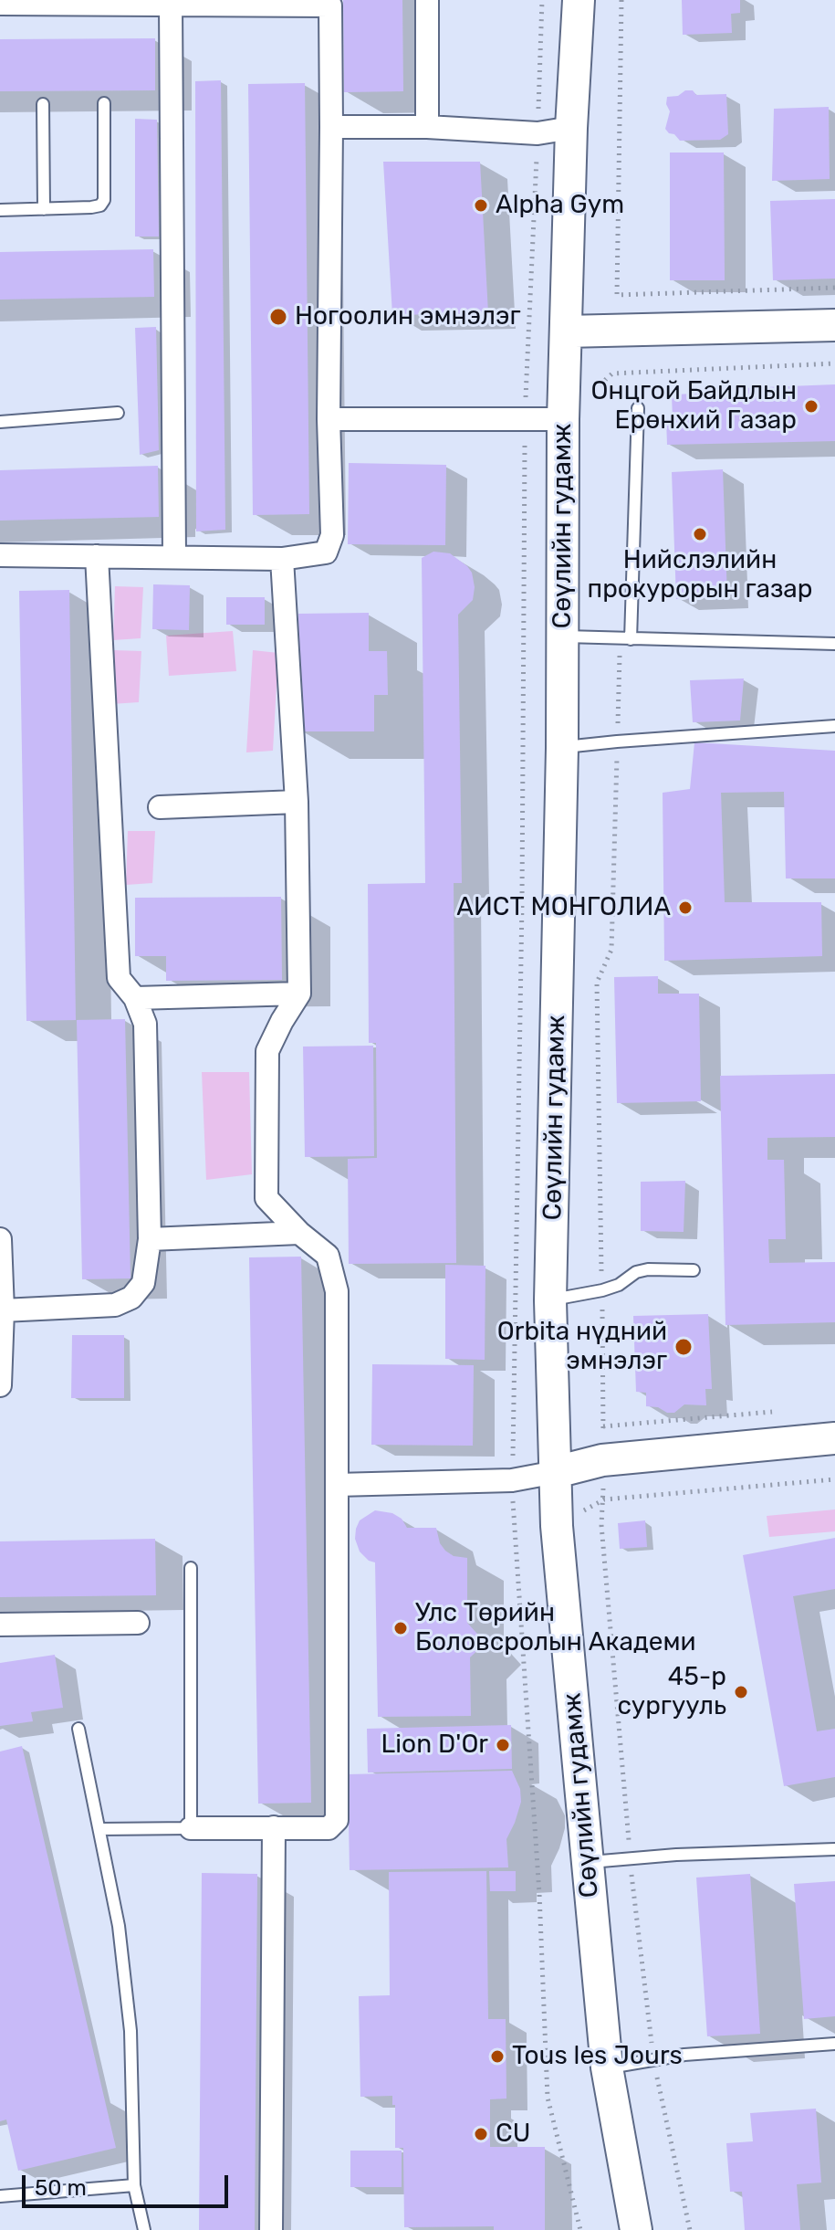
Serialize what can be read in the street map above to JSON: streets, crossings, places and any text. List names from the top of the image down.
{
  "streets": {
    "main road": ["Сөүлийн гудамж"]
  },
  "places": [
    "Alpha Gym",
    "Ногоолин эмнэлэг",
    "Онцгой Байдлын Ерөнхий Газар",
    "Нийслэлийн прокурорын газар",
    "АИСТ МОНГОЛИА",
    "Orbita нүдний эмнэлэг",
    "Улс Төрийн Боловсролын Академи",
    "45-р сургууль",
    "Lion D'Or",
    "Tous les Jours",
    "CU"
  ],
  "scale_bar": "50 m"
}
